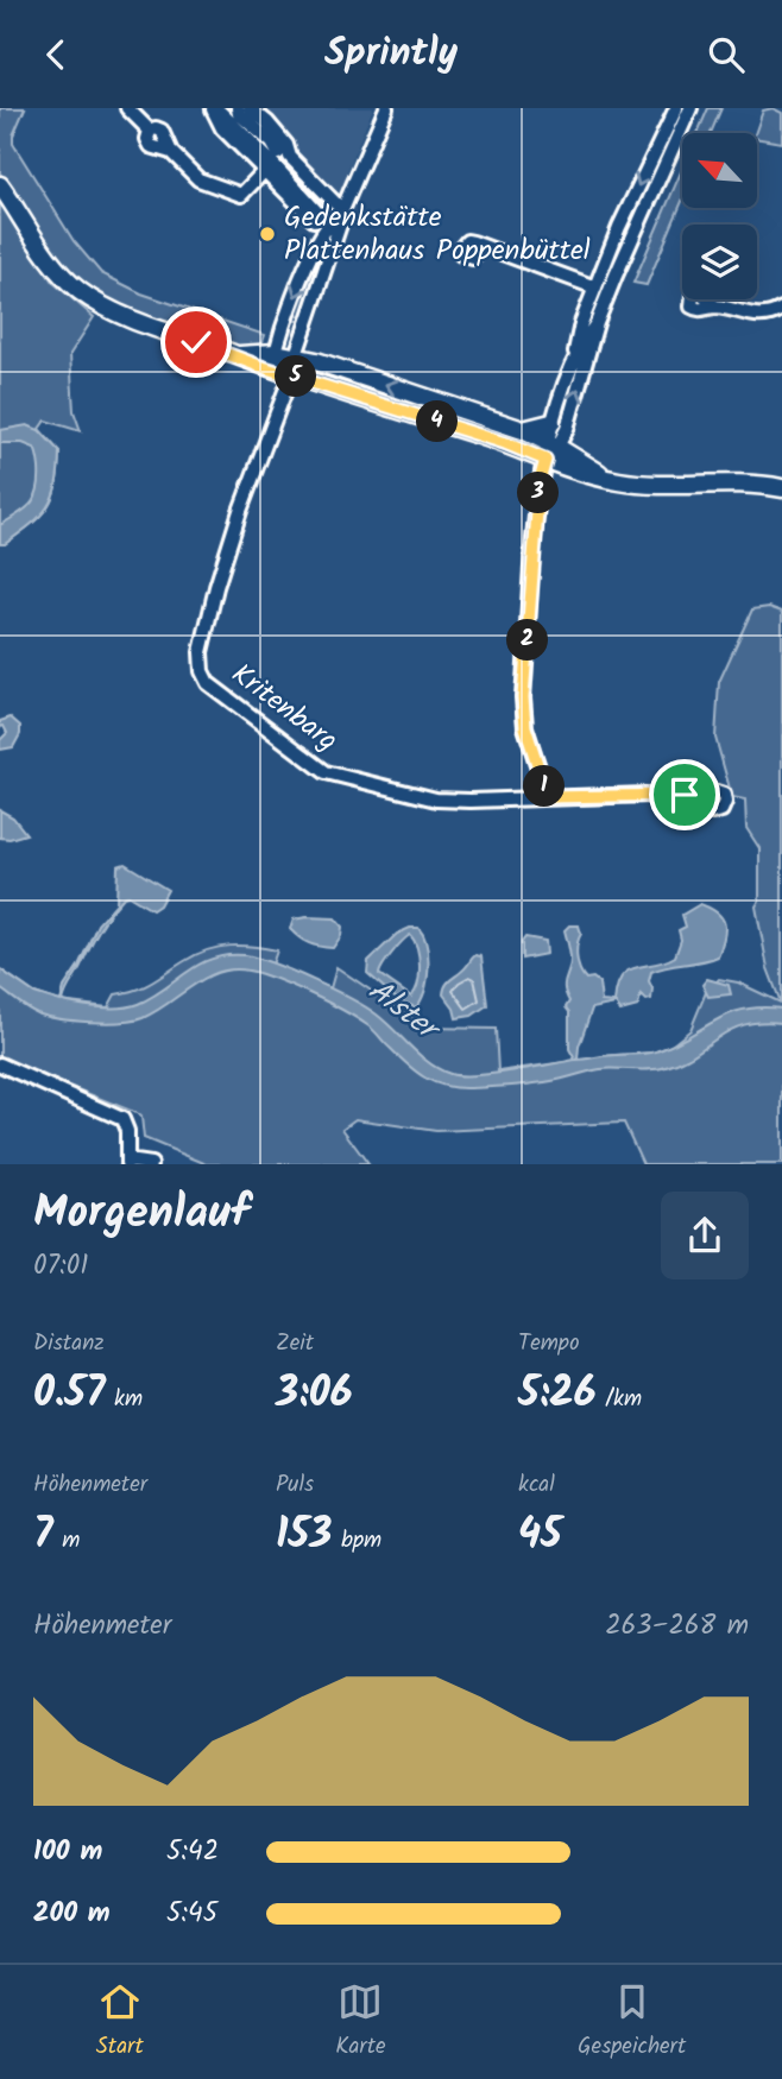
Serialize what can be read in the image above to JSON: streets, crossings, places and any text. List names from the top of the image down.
{
  "streets": {
    "street": ["Kritenbarg"]
  },
  "water": ["Alster"],
  "places": ["Gedenkstätte Plattenhaus Poppenbüttel"],
  "north": "top left",
  "page": {
    "header": "Sprintly",
    "pins": [
      "5",
      "4",
      "3",
      "2",
      "1"
    ],
    "heading": ["Morgenlauf", "07:01"],
    "stats": [
      ["Distanz", "0.57 km"],
      ["Zeit", "3:06"],
      ["Tempo", "5:26 /km"],
      ["Höhenmeter", "7 m"],
      ["Puls", "153 bpm"],
      ["kcal", "45"]
    ],
    "chart": ["Höhenmeter", "263–268 m"],
    "list": [
      {
        "name": "100 m",
        "note": "5:42"
      },
      {
        "name": "200 m",
        "note": "5:45"
      }
    ],
    "tabs": ["Start", "Karte", "Gespeichert"]
  }
}
